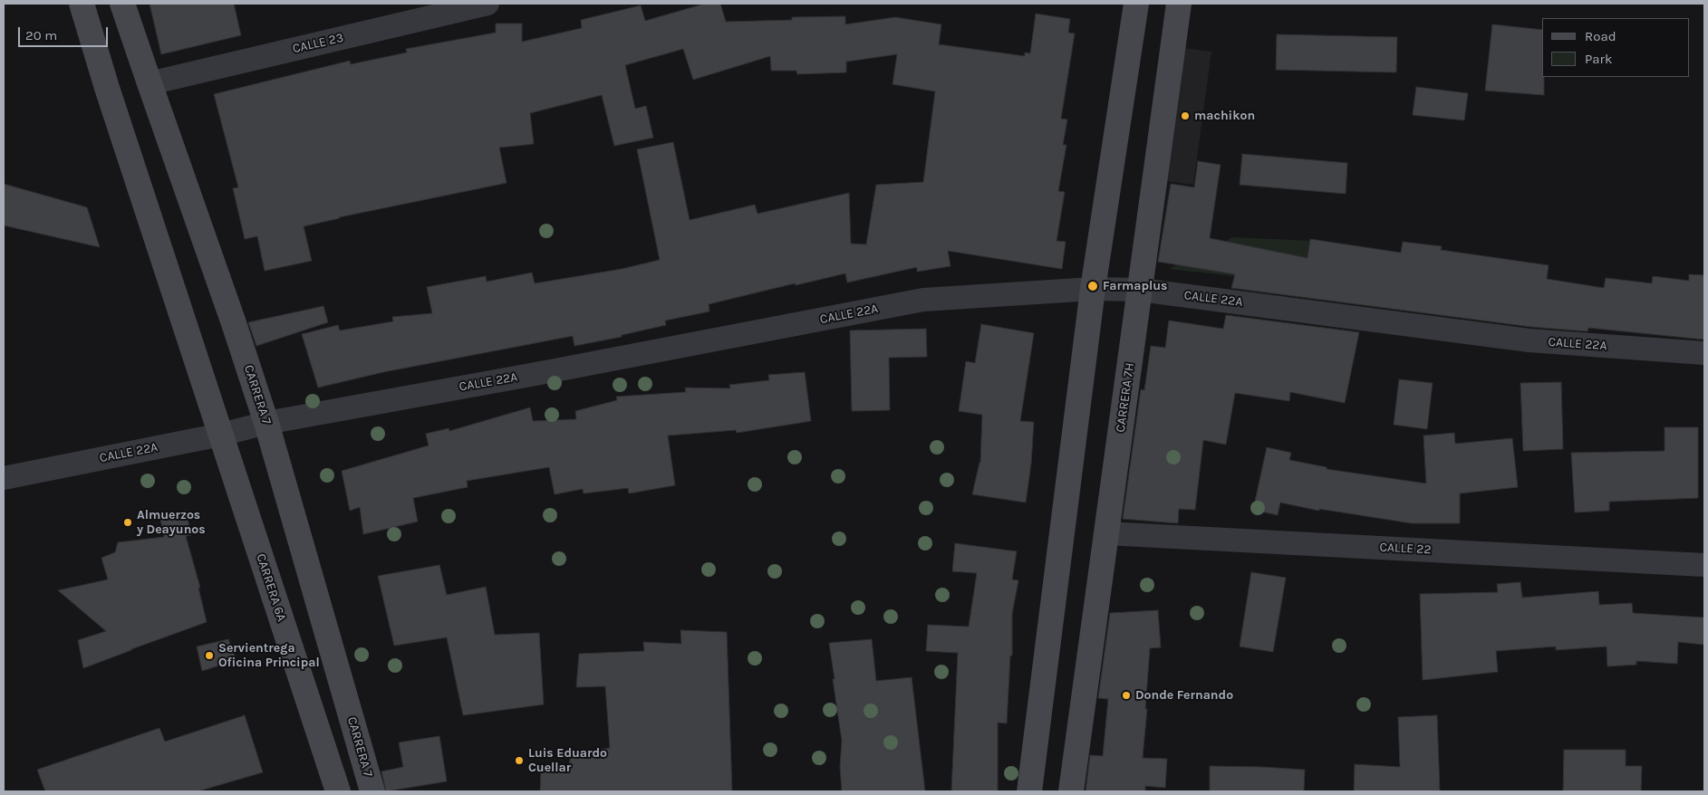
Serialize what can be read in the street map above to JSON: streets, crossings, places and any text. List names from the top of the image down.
{
  "streets": {
    "main road": ["CARRERA 7", "CARRERA 7H", "CARRERA 6A"],
    "street": ["CALLE 23", "CALLE 22A", "CALLE 22"]
  },
  "crossings": [
    ["CALLE 23", "CARRERA 7"],
    ["CALLE 22A", "CARRERA 7"],
    ["CALLE 22A", "CARRERA 7H"],
    ["CALLE 22A", "CARRERA 6A"],
    ["CARRERA 7H", "CALLE 22"]
  ],
  "places": [
    "machikon",
    "Farmaplus",
    "Almuerzos y Deayunos",
    "Servientrega Oficina Principal",
    "Donde Fernando",
    "Luis Eduardo Cuellar"
  ],
  "legend": ["Road", "Park"],
  "scale_bar": "20 m"
}
